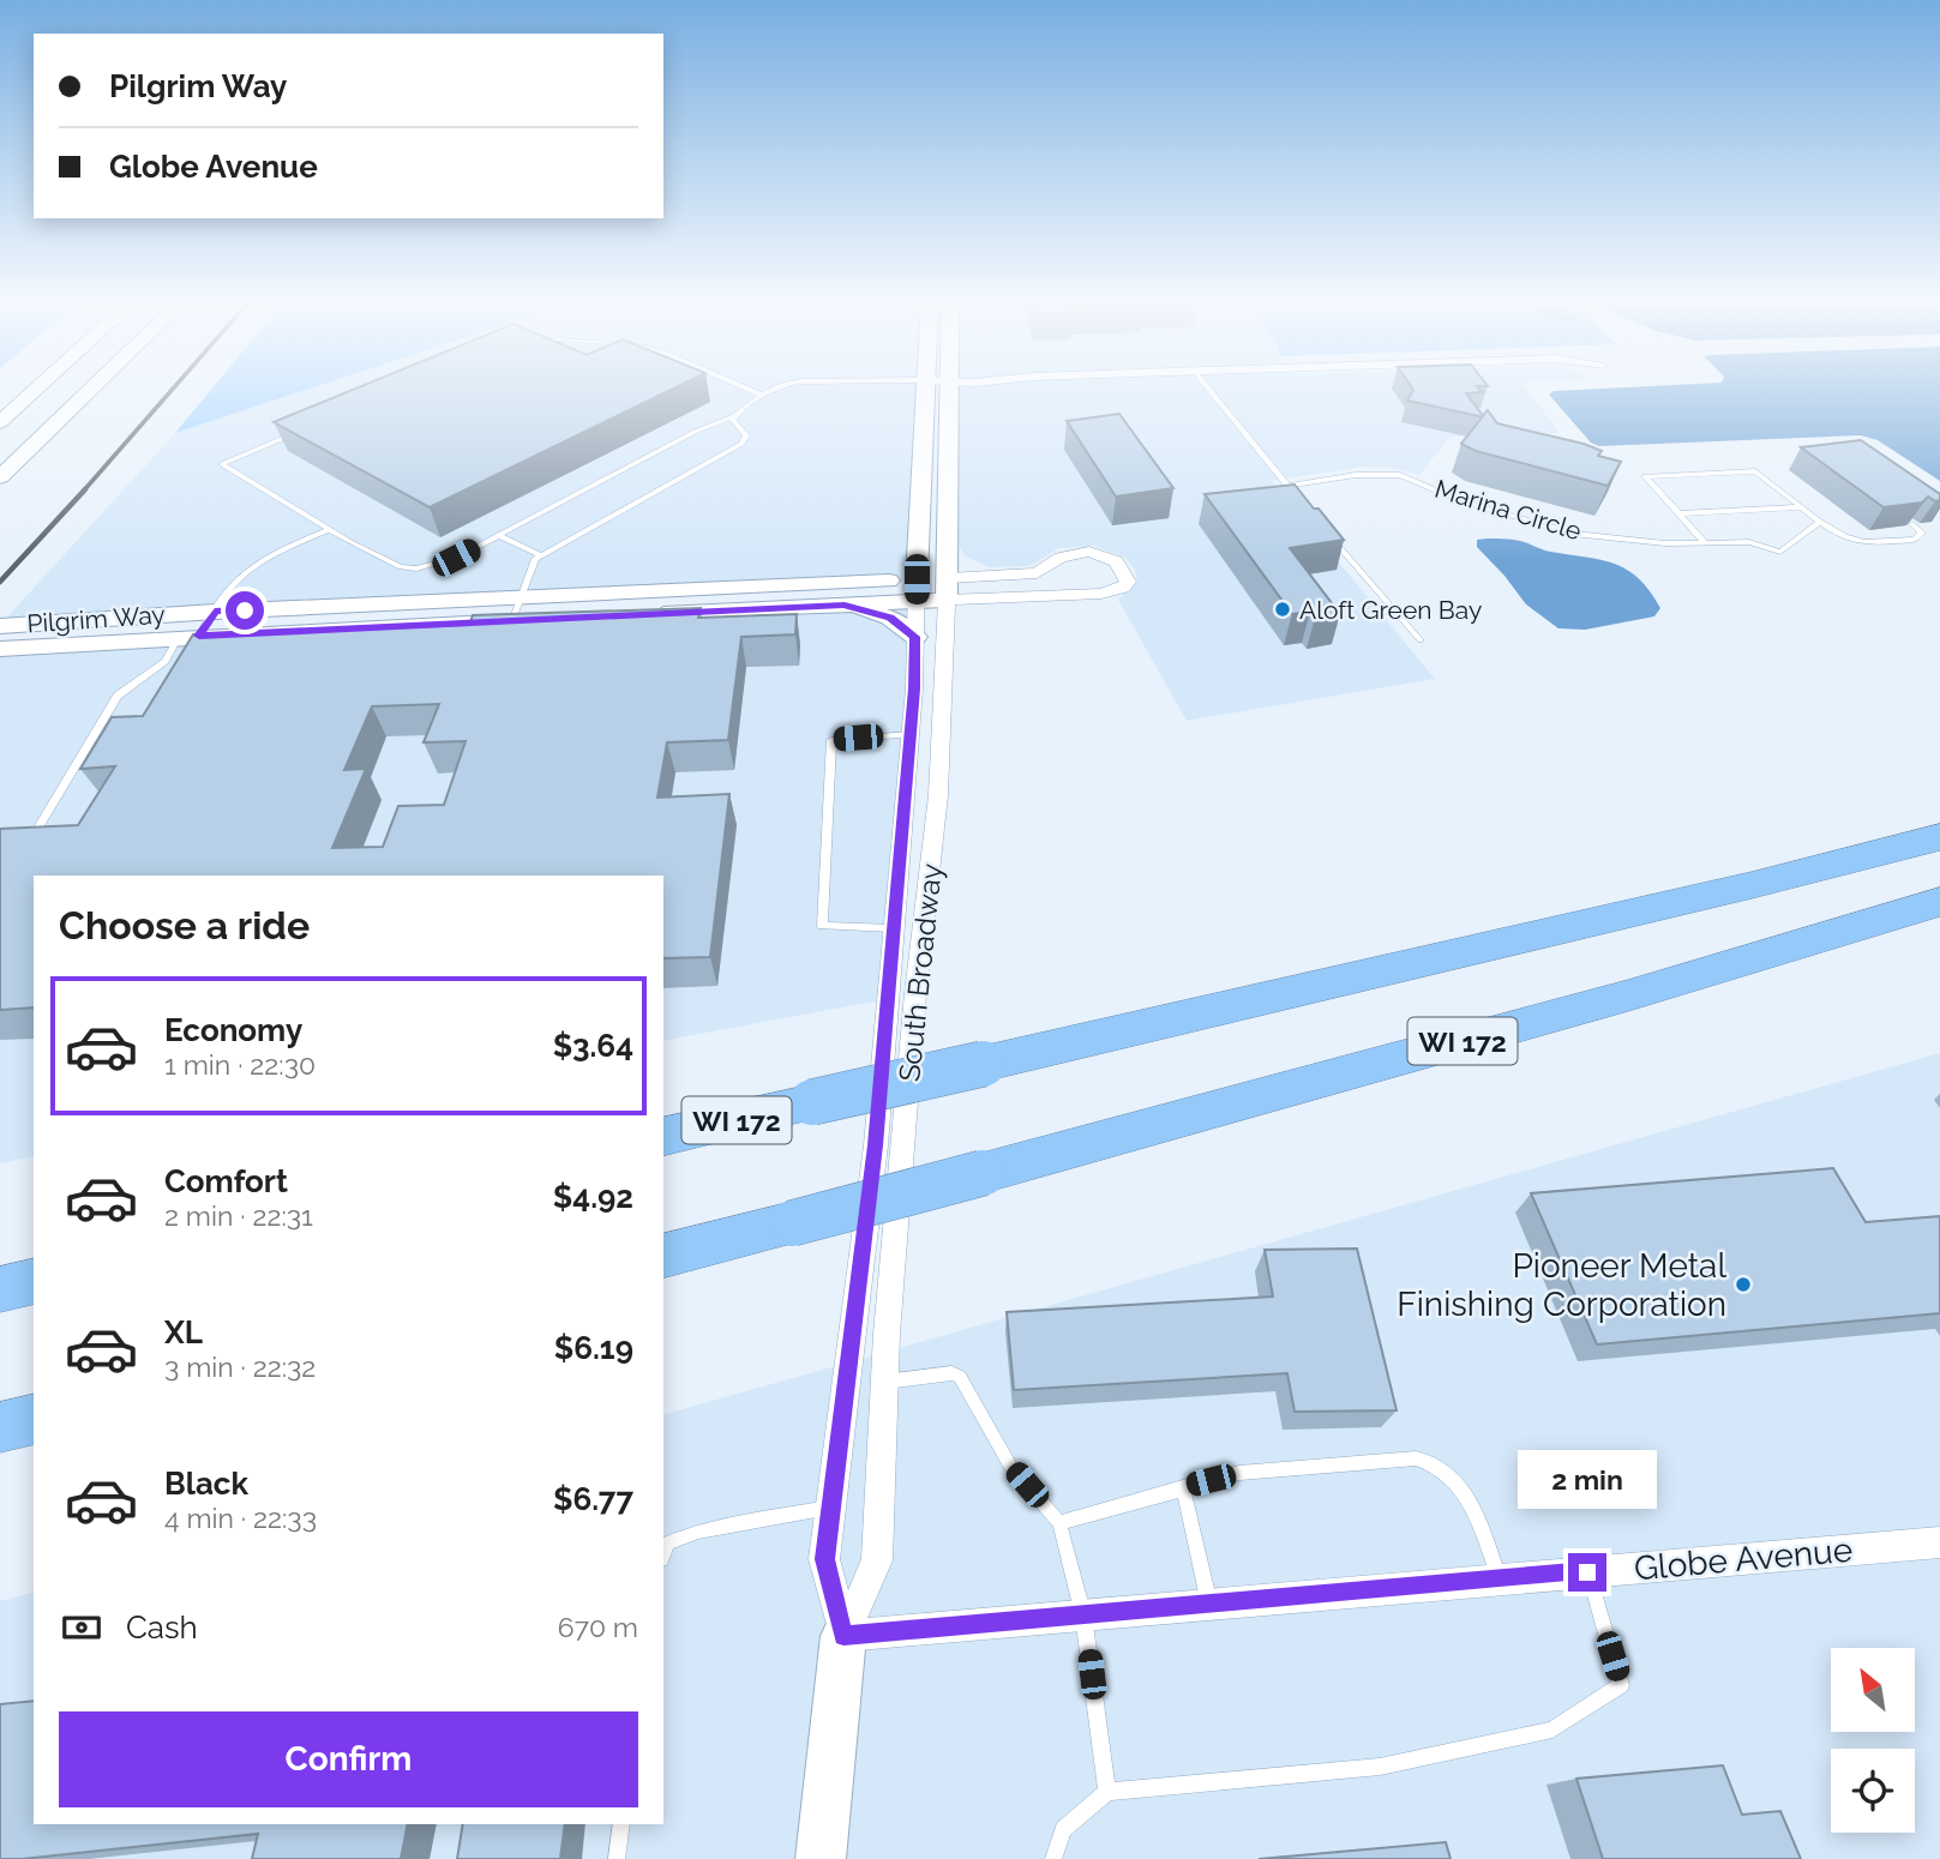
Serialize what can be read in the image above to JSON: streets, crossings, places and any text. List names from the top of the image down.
{
  "streets": {
    "highway": ["WI 172"],
    "street": ["Pilgrim Way", "South Broadway", "Globe Avenue"],
    "lane": ["Marina Circle"]
  },
  "crossings": [
    ["Pilgrim Way", "South Broadway"],
    ["South Broadway", "Globe Avenue"]
  ],
  "places": ["Aloft Green Bay", "Pioneer Metal Finishing Corporation"],
  "north": "top left",
  "page": {
    "banner": ["Pilgrim Way", "Globe Avenue"],
    "heading": "Choose a ride",
    "list": [
      {
        "name": "Economy",
        "note": "1 min · 22:30",
        "value": "$3.64"
      },
      {
        "name": "Comfort",
        "note": "2 min · 22:31",
        "value": "$4.92"
      },
      {
        "name": "XL",
        "note": "3 min · 22:32",
        "value": "$6.19"
      },
      {
        "name": "Black",
        "note": "4 min · 22:33",
        "value": "$6.77"
      }
    ],
    "bubble": "2 min",
    "pay": ["Cash", "670 m"],
    "buttons": "Confirm"
  }
}
